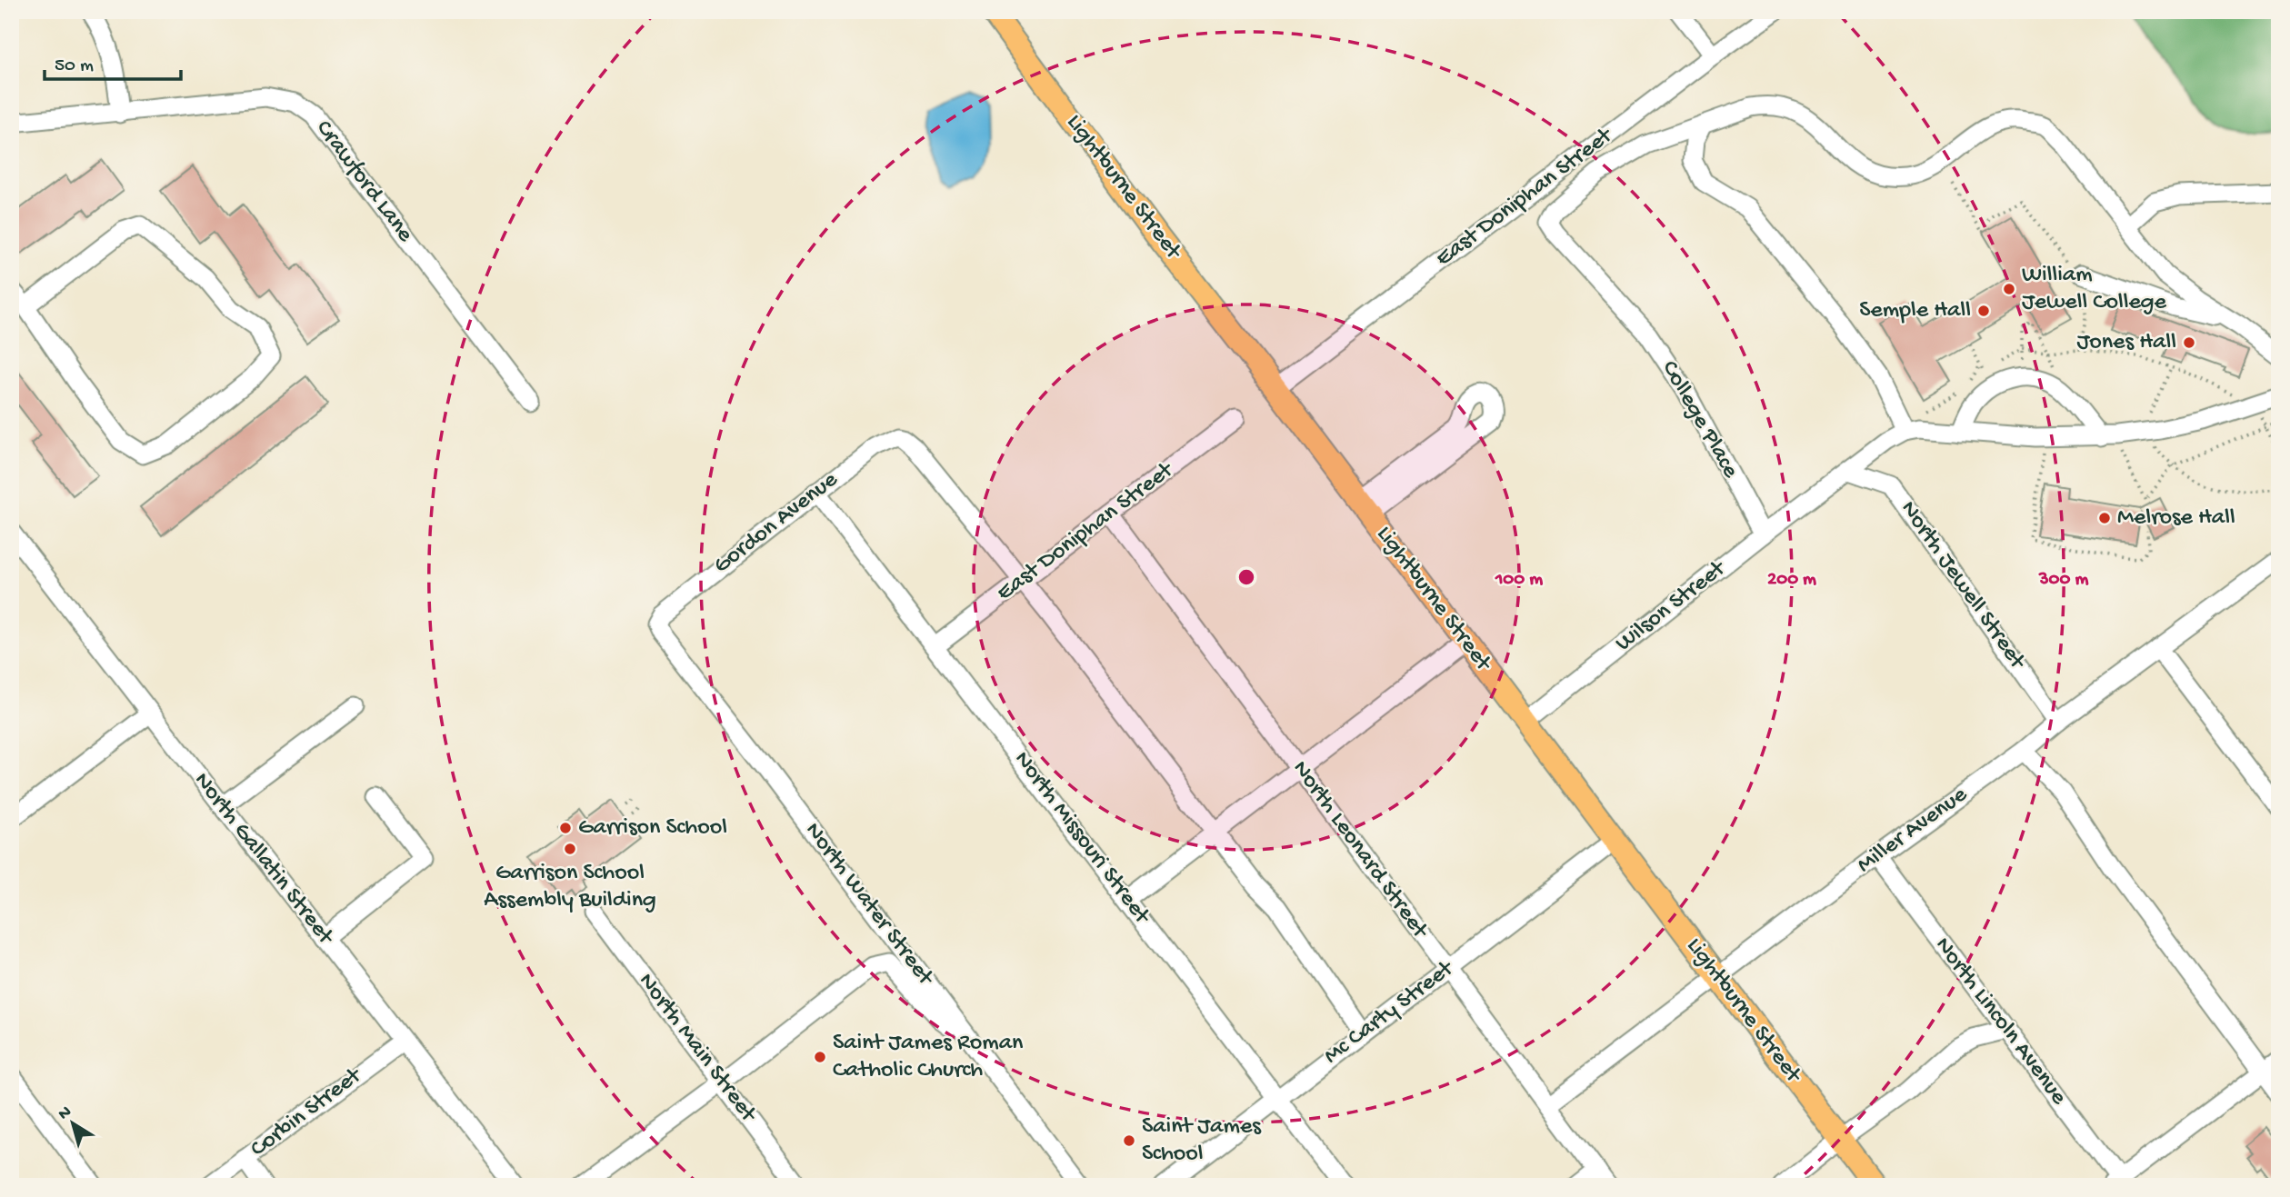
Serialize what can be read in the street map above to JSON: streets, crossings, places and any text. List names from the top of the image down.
{
  "streets": {
    "main road": ["Lightburne Street"],
    "street": [
      "Crawford Lane",
      "East Doniphan Street",
      "College Place",
      "Gordon Avenue",
      "North Jewell Street",
      "Wilson Street",
      "Miller Avenue",
      "North Missouri Street",
      "North Leonard Street",
      "North Gallatin Street",
      "North Water Street",
      "Mc Carty Street",
      "North Lincoln Avenue",
      "North Main Street",
      "Corbin Street"
    ]
  },
  "crossings": [
    ["Lightburne Street", "East Doniphan Street"],
    ["Lightburne Street", "Wilson Street"],
    ["Lightburne Street", "Miller Avenue"],
    ["Lightburne Street", "Mc Carty Street"],
    ["East Doniphan Street", "Gordon Avenue"],
    ["East Doniphan Street", "North Missouri Street"],
    ["East Doniphan Street", "North Leonard Street"],
    ["College Place", "Wilson Street"],
    ["Gordon Avenue", "North Missouri Street"],
    ["Gordon Avenue", "North Water Street"],
    ["North Jewell Street", "Wilson Street"],
    ["North Jewell Street", "Miller Avenue"],
    ["Miller Avenue", "North Leonard Street"],
    ["Miller Avenue", "North Lincoln Avenue"],
    ["North Missouri Street", "Mc Carty Street"],
    ["North Leonard Street", "Mc Carty Street"],
    ["North Gallatin Street", "Corbin Street"]
  ],
  "places": [
    "William Jewell College",
    "Semple Hall",
    "Jones Hall",
    "Melrose Hall",
    "Garrison School",
    "Garrison School Assembly Building",
    "Saint James Roman Catholic Church",
    "Saint James School"
  ],
  "scale_bar": "50 m",
  "north": "top left",
  "rings": ["100 m", "200 m", "300 m"]
}
